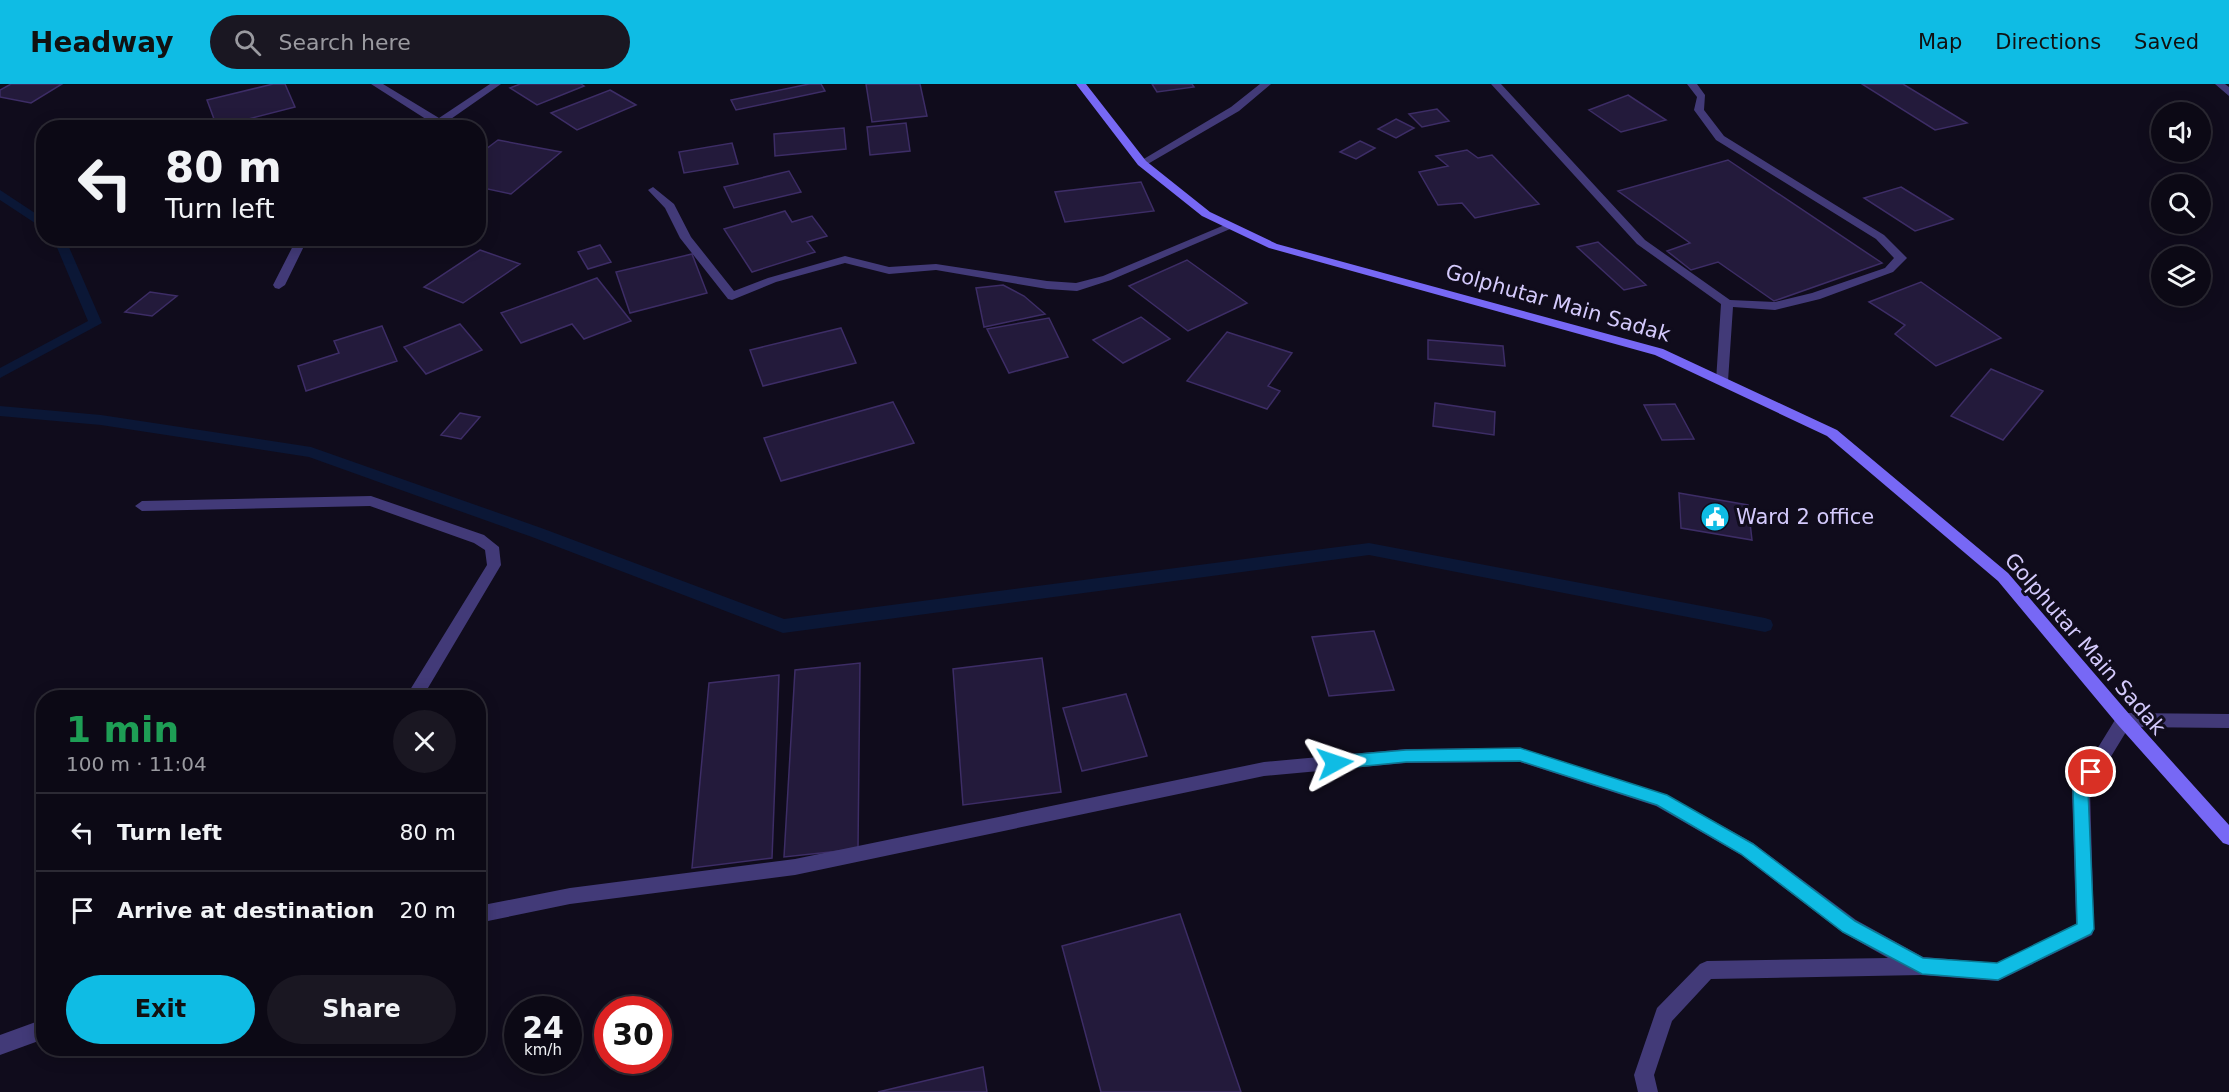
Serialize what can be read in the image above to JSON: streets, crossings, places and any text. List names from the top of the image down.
{
  "streets": {
    "main road": ["Golphutar Main Sadak"]
  },
  "places": {
    "public building": ["Ward 2 office"]
  },
  "page": {
    "header": "Headway",
    "search": "Search here",
    "nav": ["Map", "Directions", "Saved"],
    "turn": ["80 m", "Turn left"],
    "heading": ["1 min", "100 m · 11:04"],
    "list": [
      {
        "name": "Turn left",
        "value": "80 m"
      },
      {
        "name": "Arrive at destination",
        "value": "20 m"
      }
    ],
    "buttons": ["Exit", "Share"],
    "speed": "24 km/h",
    "limit": "30"
  }
}
